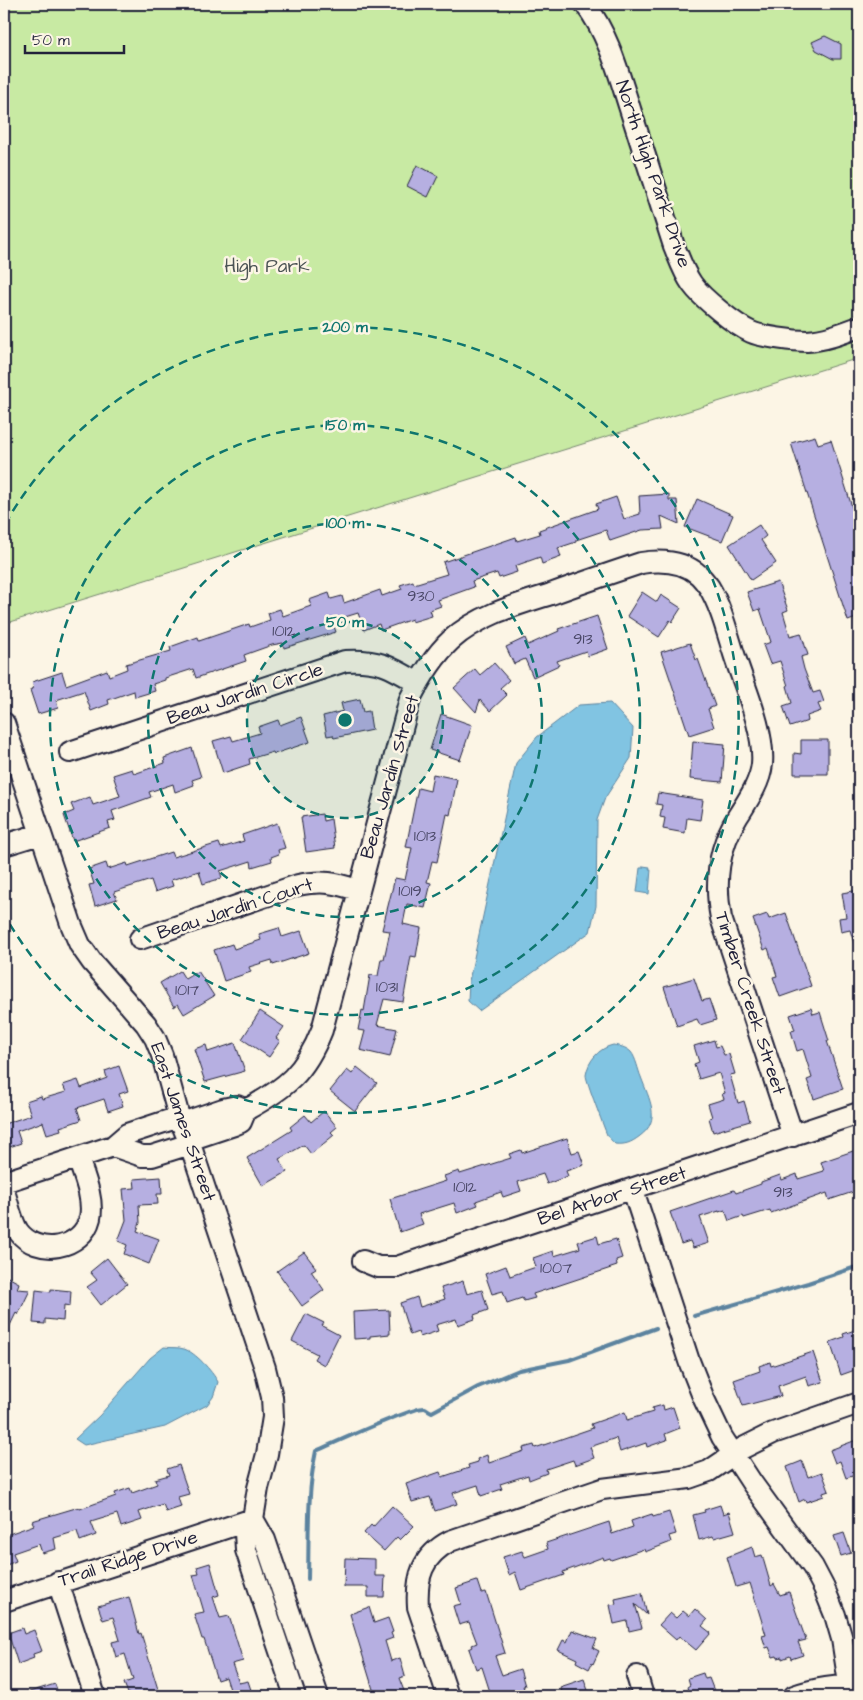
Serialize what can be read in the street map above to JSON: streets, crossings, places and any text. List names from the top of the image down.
{
  "streets": {
    "street": [
      "North High Park Drive",
      "Beau Jardin Circle",
      "Beau Jardin Street",
      "Beau Jardin Court",
      "Timber Creek Street",
      "East James Street",
      "Bel Arbor Street",
      "Trail Ridge Drive"
    ]
  },
  "crossings": [
    ["Beau Jardin Circle", "Beau Jardin Street"],
    ["Beau Jardin Street", "Beau Jardin Court"],
    ["Beau Jardin Street", "Timber Creek Street"],
    ["Beau Jardin Street", "East James Street"],
    ["Timber Creek Street", "Bel Arbor Street"],
    ["East James Street", "Trail Ridge Drive"]
  ],
  "parks": ["High Park"],
  "house_numbers": [
    "930",
    "1012",
    "913",
    "1013",
    "1019",
    "1031",
    "1017",
    "1012",
    "913",
    "1007"
  ],
  "scale_bar": "50 m",
  "rings": [
    "200 m",
    "150 m",
    "100 m",
    "50 m"
  ]
}
